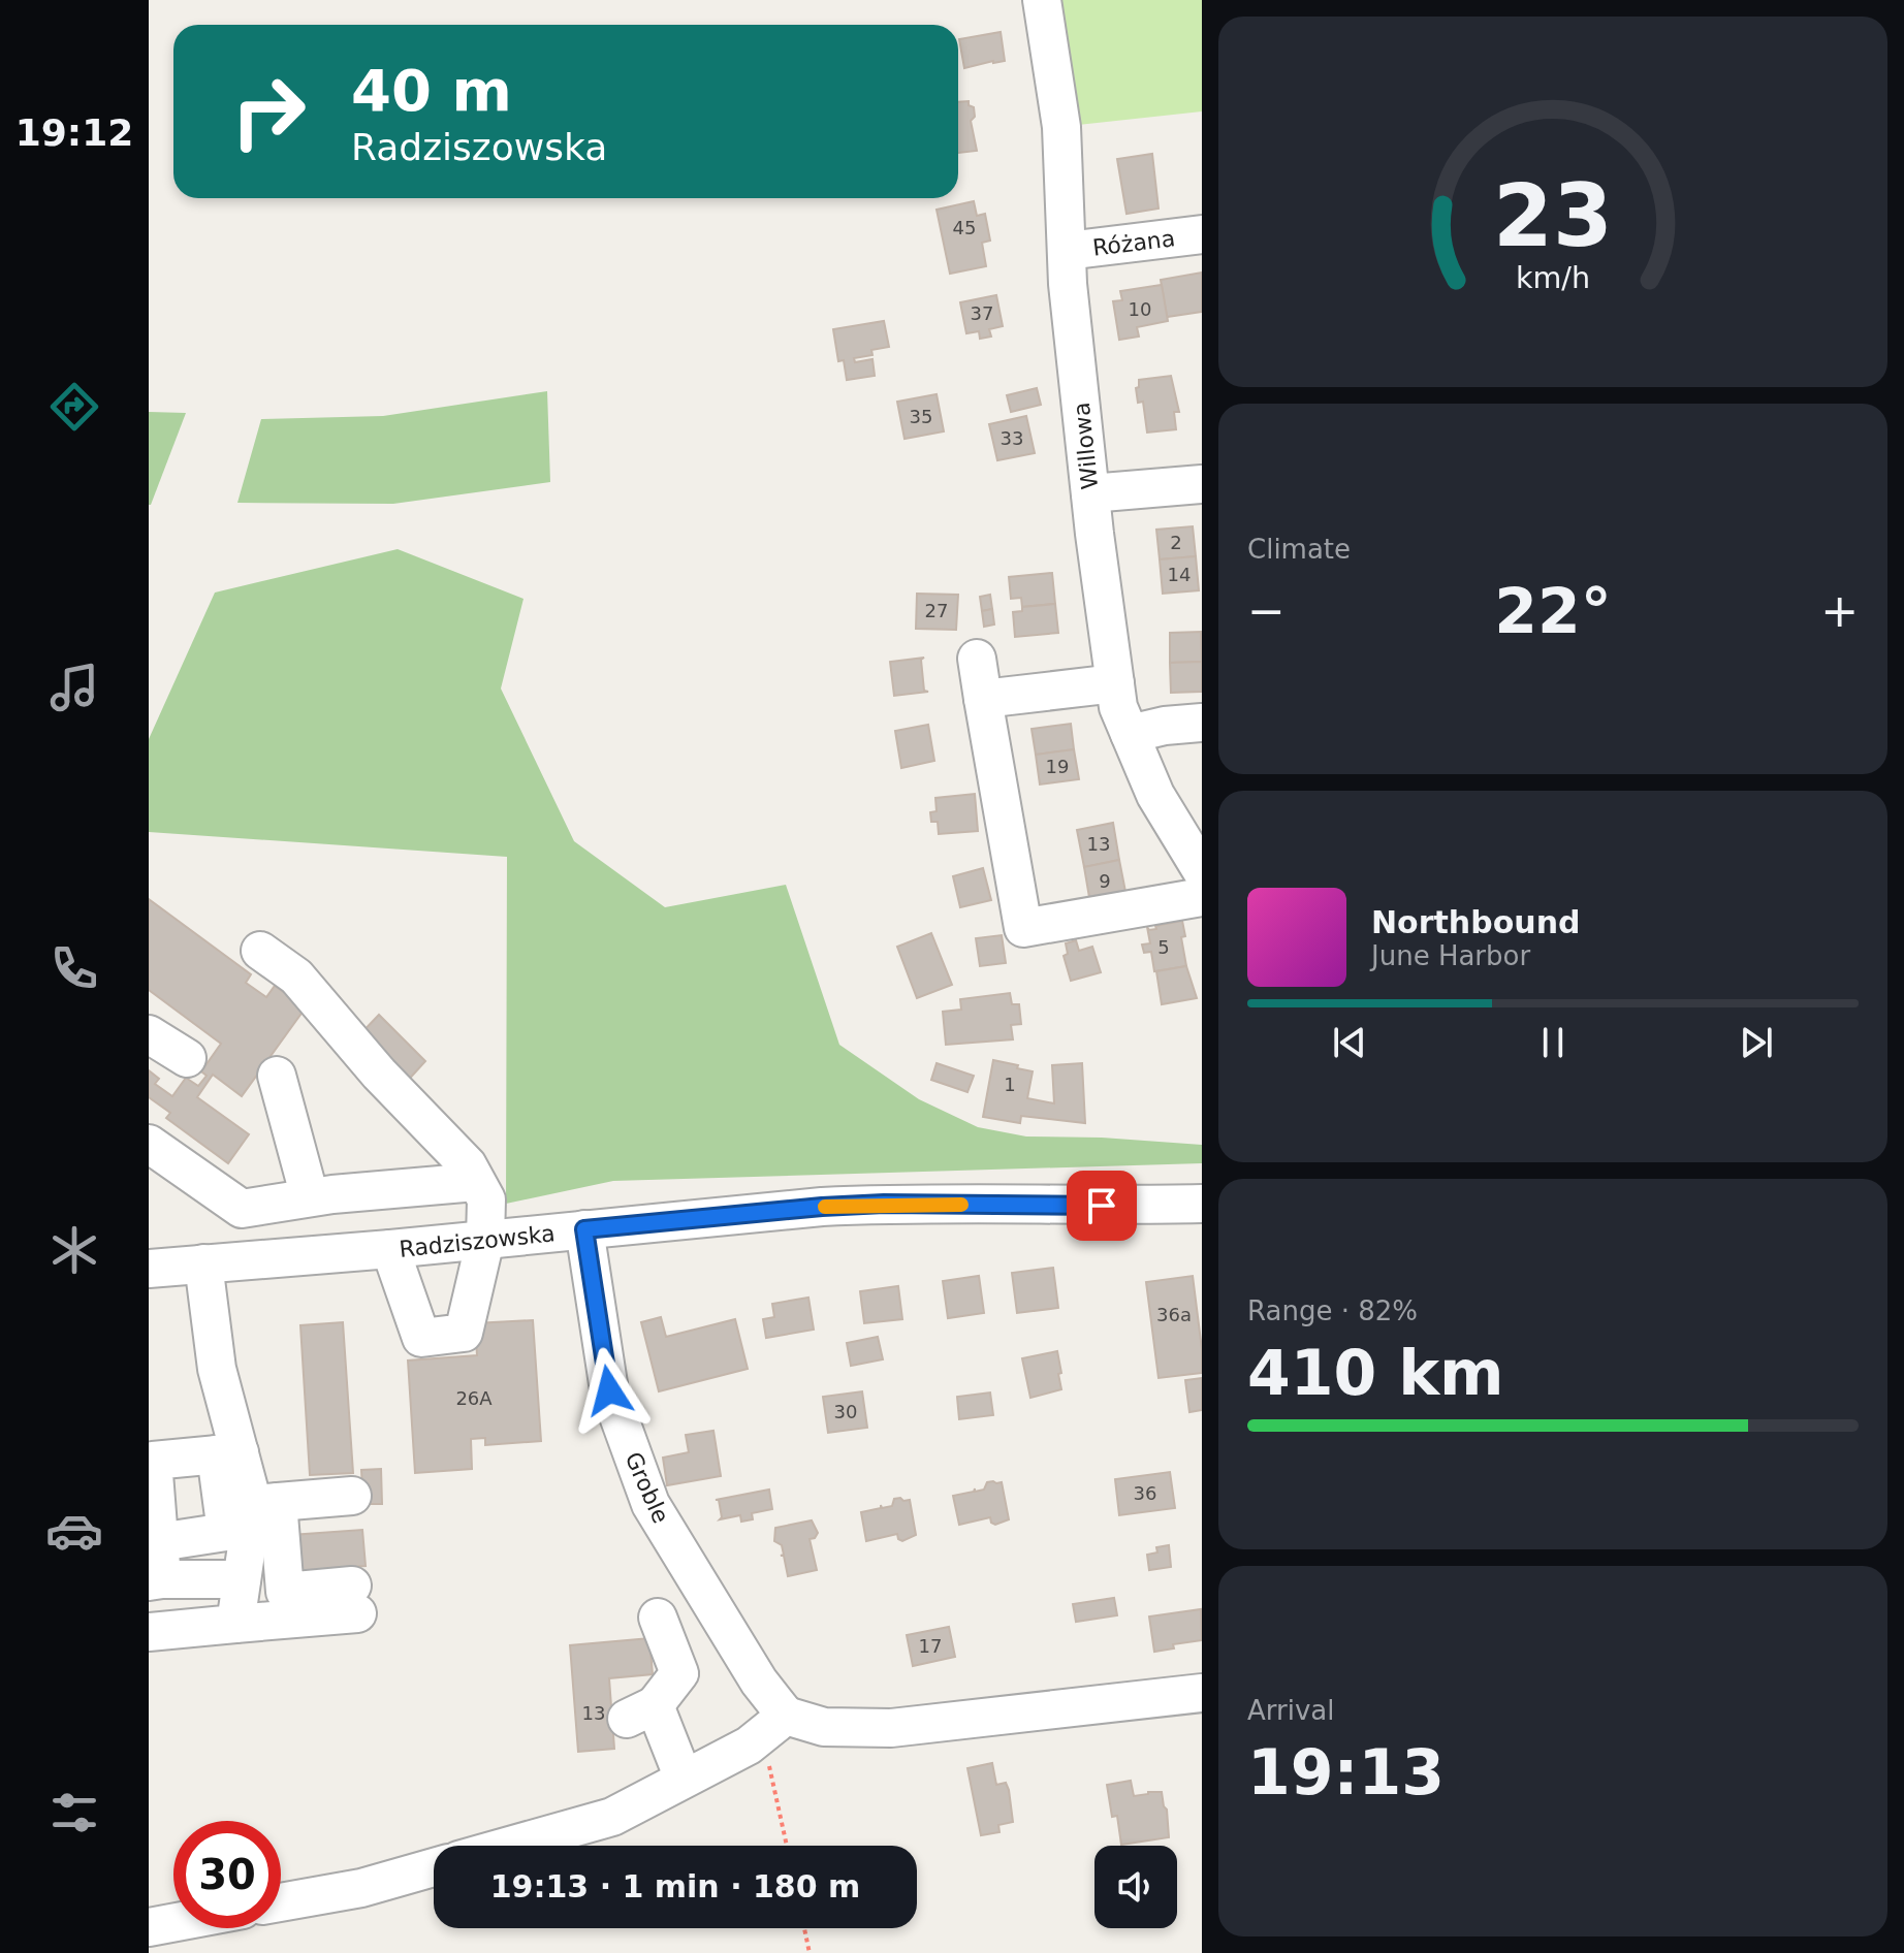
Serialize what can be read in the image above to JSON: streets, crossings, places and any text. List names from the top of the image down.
{
  "streets": {
    "street": [
      "Różana",
      "Willowa",
      "Radziszowska",
      "Groble"
    ]
  },
  "crossings": [
    ["Różana", "Willowa"],
    ["Radziszowska", "Groble"]
  ],
  "house_numbers": [
    "45",
    "10",
    "37",
    "35",
    "33",
    "2",
    "14",
    "27",
    "19",
    "13",
    "9",
    "5",
    "1",
    "36a",
    "26A",
    "30",
    "36",
    "17",
    "13"
  ],
  "page": {
    "tabs": "19:12",
    "turn": ["40 m", "Radziszowska"],
    "tile": [
      "Climate",
      ["Range · 82%", "410 km"],
      ["Arrival", "19:13"]
    ],
    "heat": ["−", "22°", "+"],
    "song": ["Northbound", "June Harbor"],
    "limit": "30",
    "trip": "19:13 · 1 min · 180 m",
    "gauge": ["23", "km/h"]
  }
}
